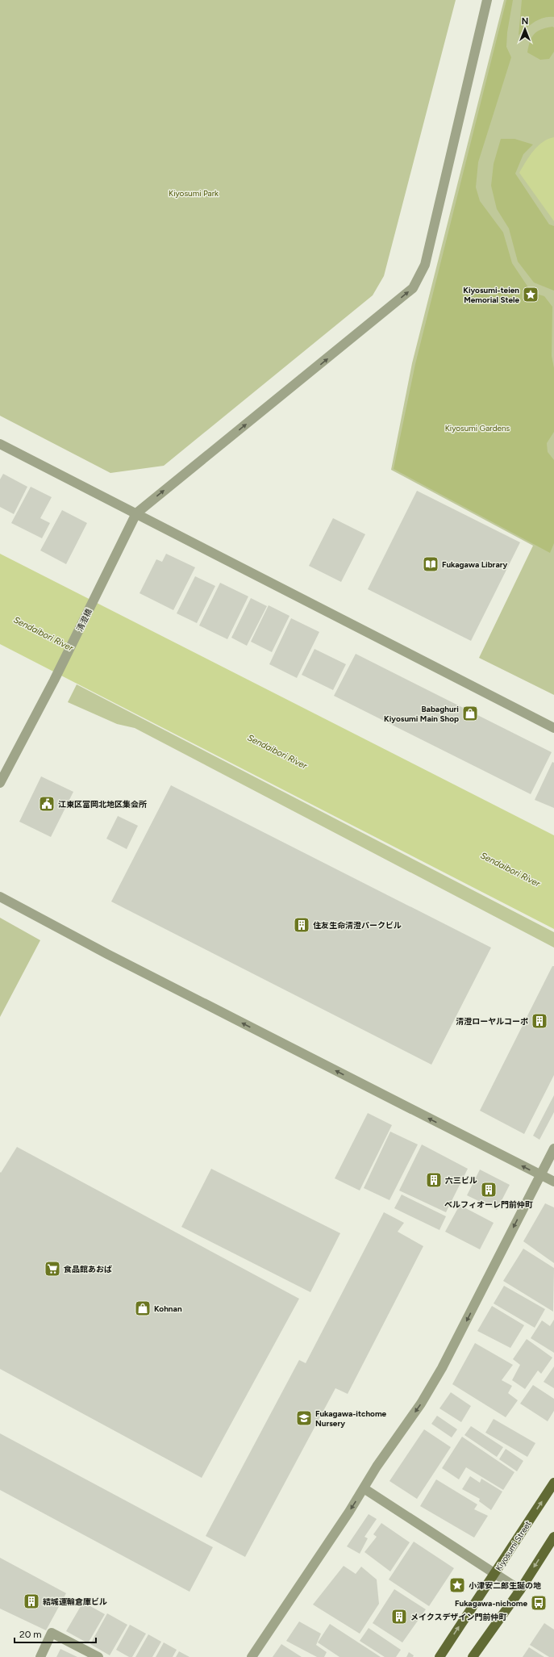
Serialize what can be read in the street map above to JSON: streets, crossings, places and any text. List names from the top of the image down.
{
  "streets": {
    "main road": ["Kiyosumi Street"],
    "street": ["清澄橋"]
  },
  "water": ["Sendaibori River"],
  "parks": ["Kiyosumi Park", "Kiyosumi Gardens"],
  "places": {
    "place": ["Kiyosumi-teien Memorial Stele", "小津安二郎生誕の地"],
    "library": ["Fukagawa Library"],
    "shop": ["Babaghuri Kiyosumi Main Shop", "Kohnan"],
    "public building": ["江東区富岡北地区集会所"],
    "building": [
      "住友生命清澄パークビル",
      "清澄ローヤルコーポ",
      "六三ビル",
      "ベルフィオーレ門前仲町",
      "結城運輸倉庫ビル",
      "メイクスデザイン門前仲町"
    ],
    "supermarket": ["食品館あおば"],
    "school or university": ["Fukagawa-itchome Nursery"],
    "bus stop": ["Fukagawa-nichome"]
  },
  "scale_bar": "20 m",
  "north": "top"
}
